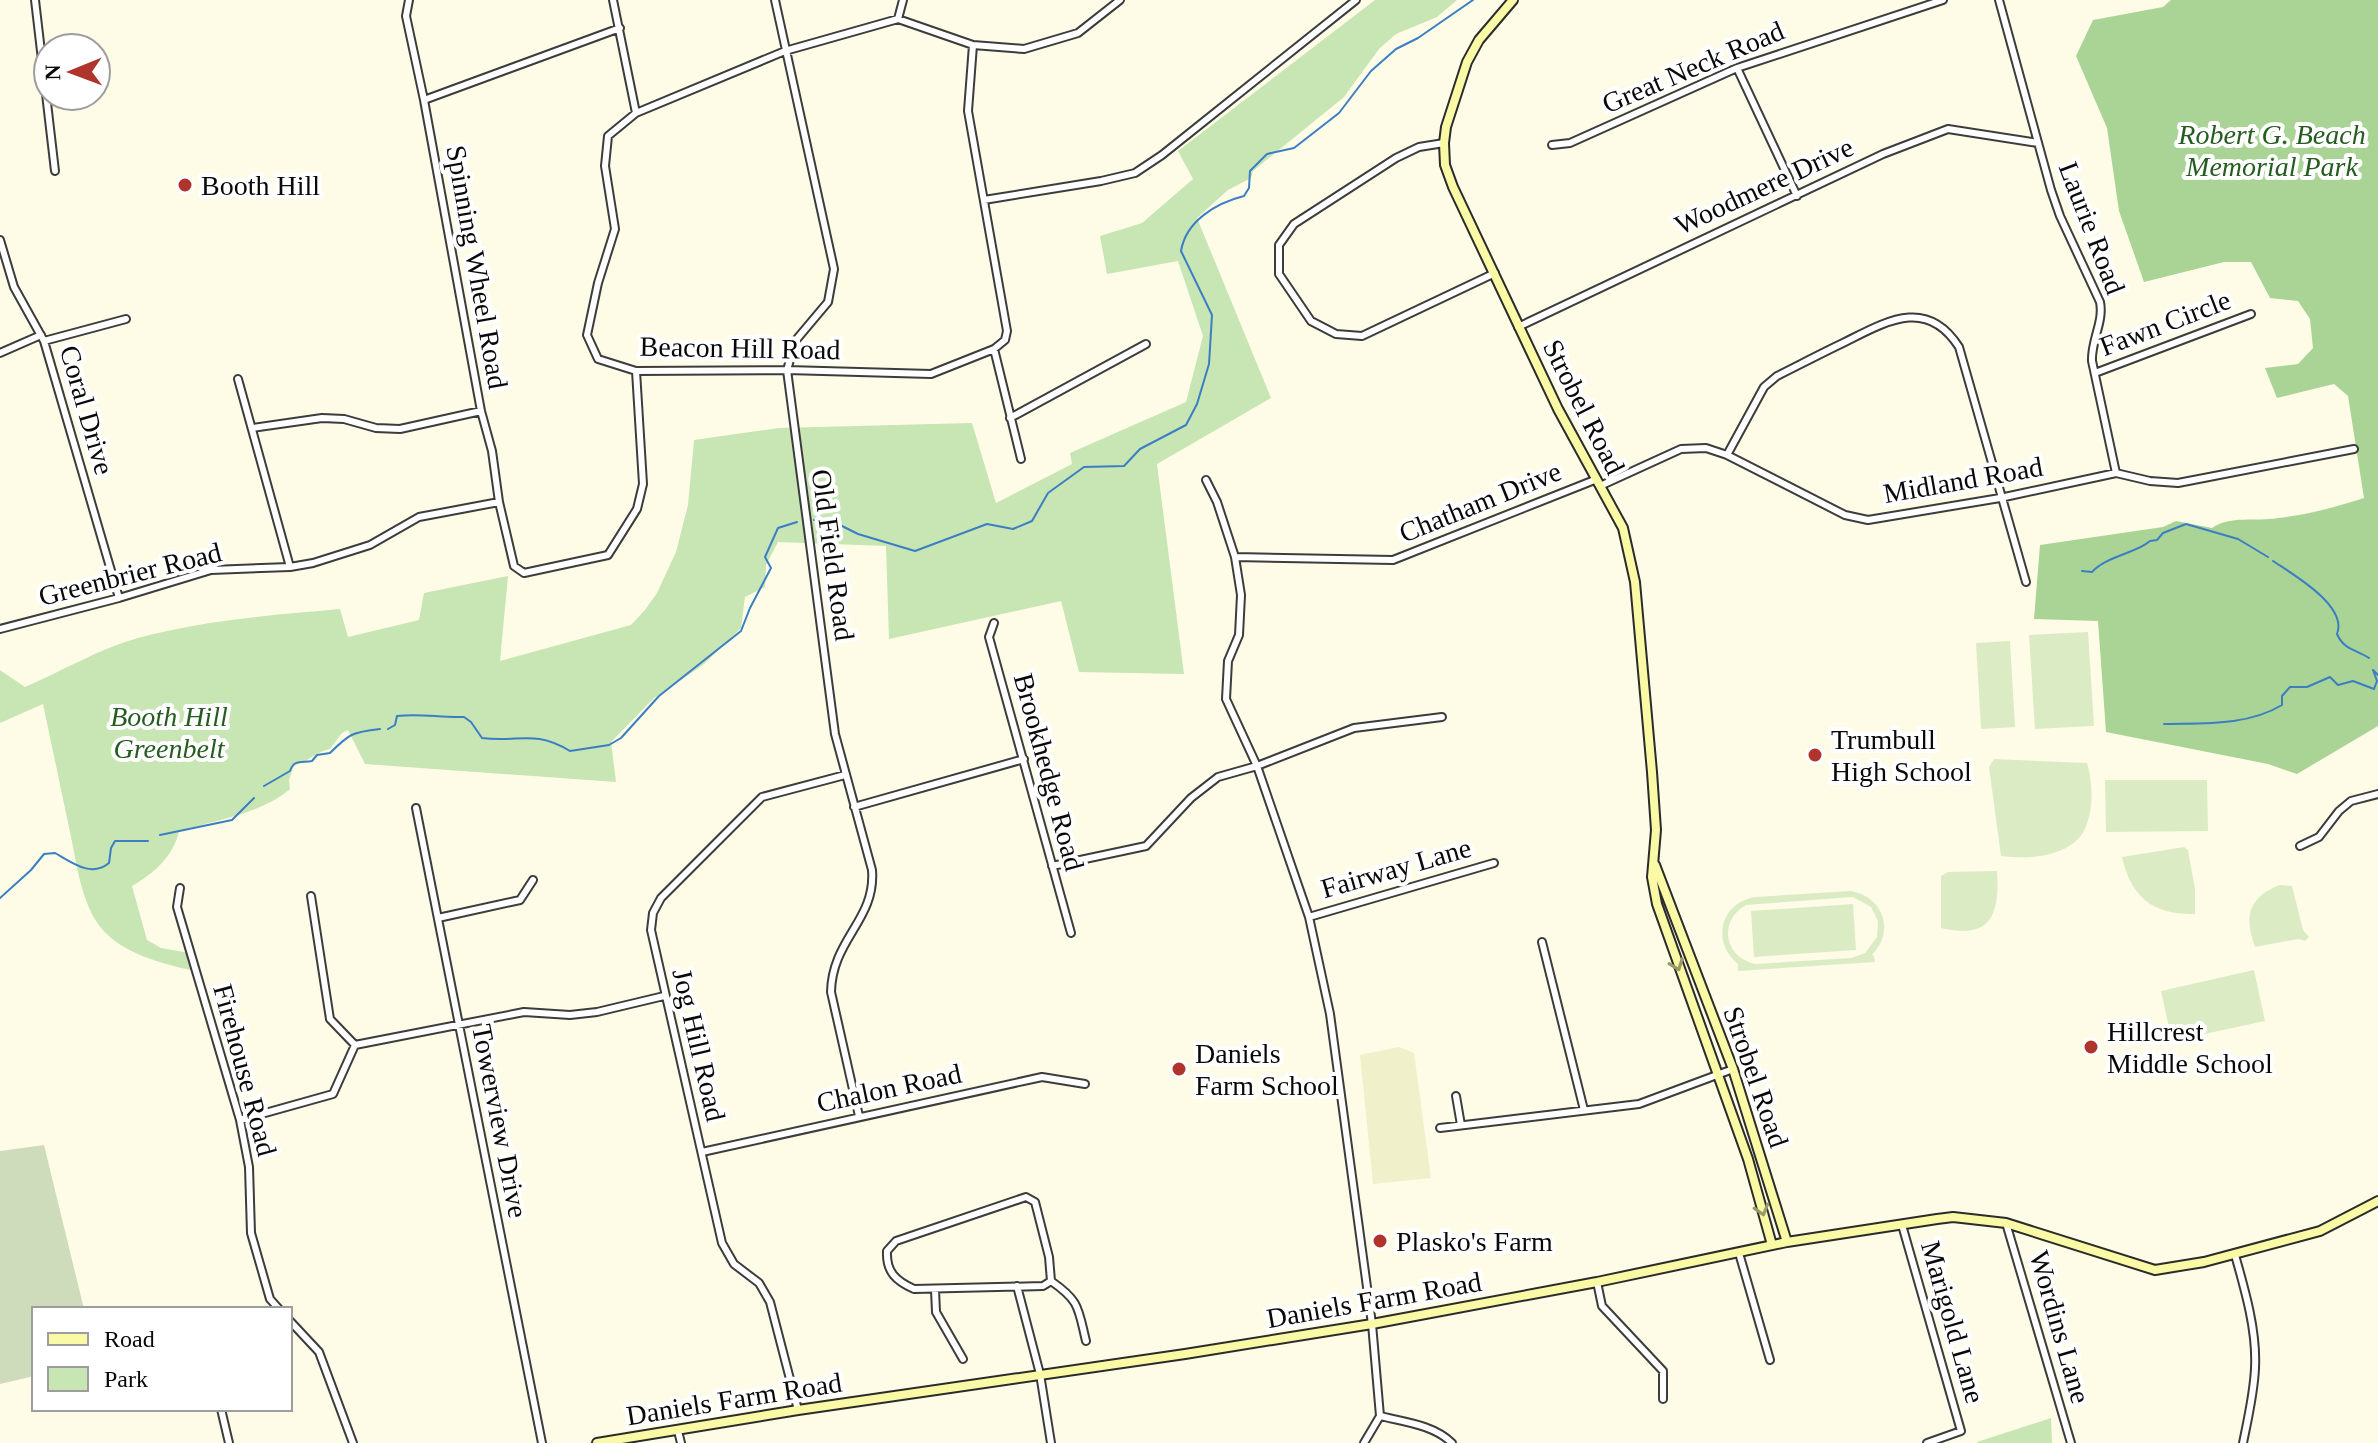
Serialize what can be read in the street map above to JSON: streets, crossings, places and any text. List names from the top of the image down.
{
  "streets": {
    "main road": ["Strobel Road", "Daniels Farm Road"],
    "street": [
      "Great Neck Road",
      "Woodmere Drive",
      "Laurie Road",
      "Spinning Wheel Road",
      "Fawn Circle",
      "Beacon Hill Road",
      "Coral Drive",
      "Midland Road",
      "Chatham Drive",
      "Old Field Road",
      "Greenbrier Road",
      "Brookhedge Road",
      "Fairway Lane",
      "Jog Hill Road",
      "Firehouse Road",
      "Chalon Road",
      "Towerview Drive",
      "Marigold Lane",
      "Wordins Lane"
    ]
  },
  "crossings": [
    ["Woodmere Drive", "Laurie Road"],
    ["Woodmere Drive", "Strobel Road"],
    ["Laurie Road", "Fawn Circle"],
    ["Laurie Road", "Midland Road"],
    ["Spinning Wheel Road", "Beacon Hill Road"],
    ["Spinning Wheel Road", "Greenbrier Road"],
    ["Beacon Hill Road", "Old Field Road"],
    ["Strobel Road", "Midland Road"],
    ["Strobel Road", "Chatham Drive"],
    ["Strobel Road", "Daniels Farm Road"],
    ["Coral Drive", "Greenbrier Road"],
    ["Midland Road", "Chatham Drive"],
    ["Old Field Road", "Jog Hill Road"],
    ["Old Field Road", "Chalon Road"],
    ["Jog Hill Road", "Chalon Road"],
    ["Jog Hill Road", "Daniels Farm Road"],
    ["Daniels Farm Road", "Marigold Lane"],
    ["Daniels Farm Road", "Wordins Lane"]
  ],
  "parks": ["Robert G. Beach Memorial Park", "Booth Hill Greenbelt"],
  "places": [
    "Booth Hill",
    "Trumbull High School",
    "Hillcrest Middle School",
    "Daniels Farm School",
    "Plasko's Farm"
  ],
  "legend": ["Road", "Park"],
  "north": "left"
}
